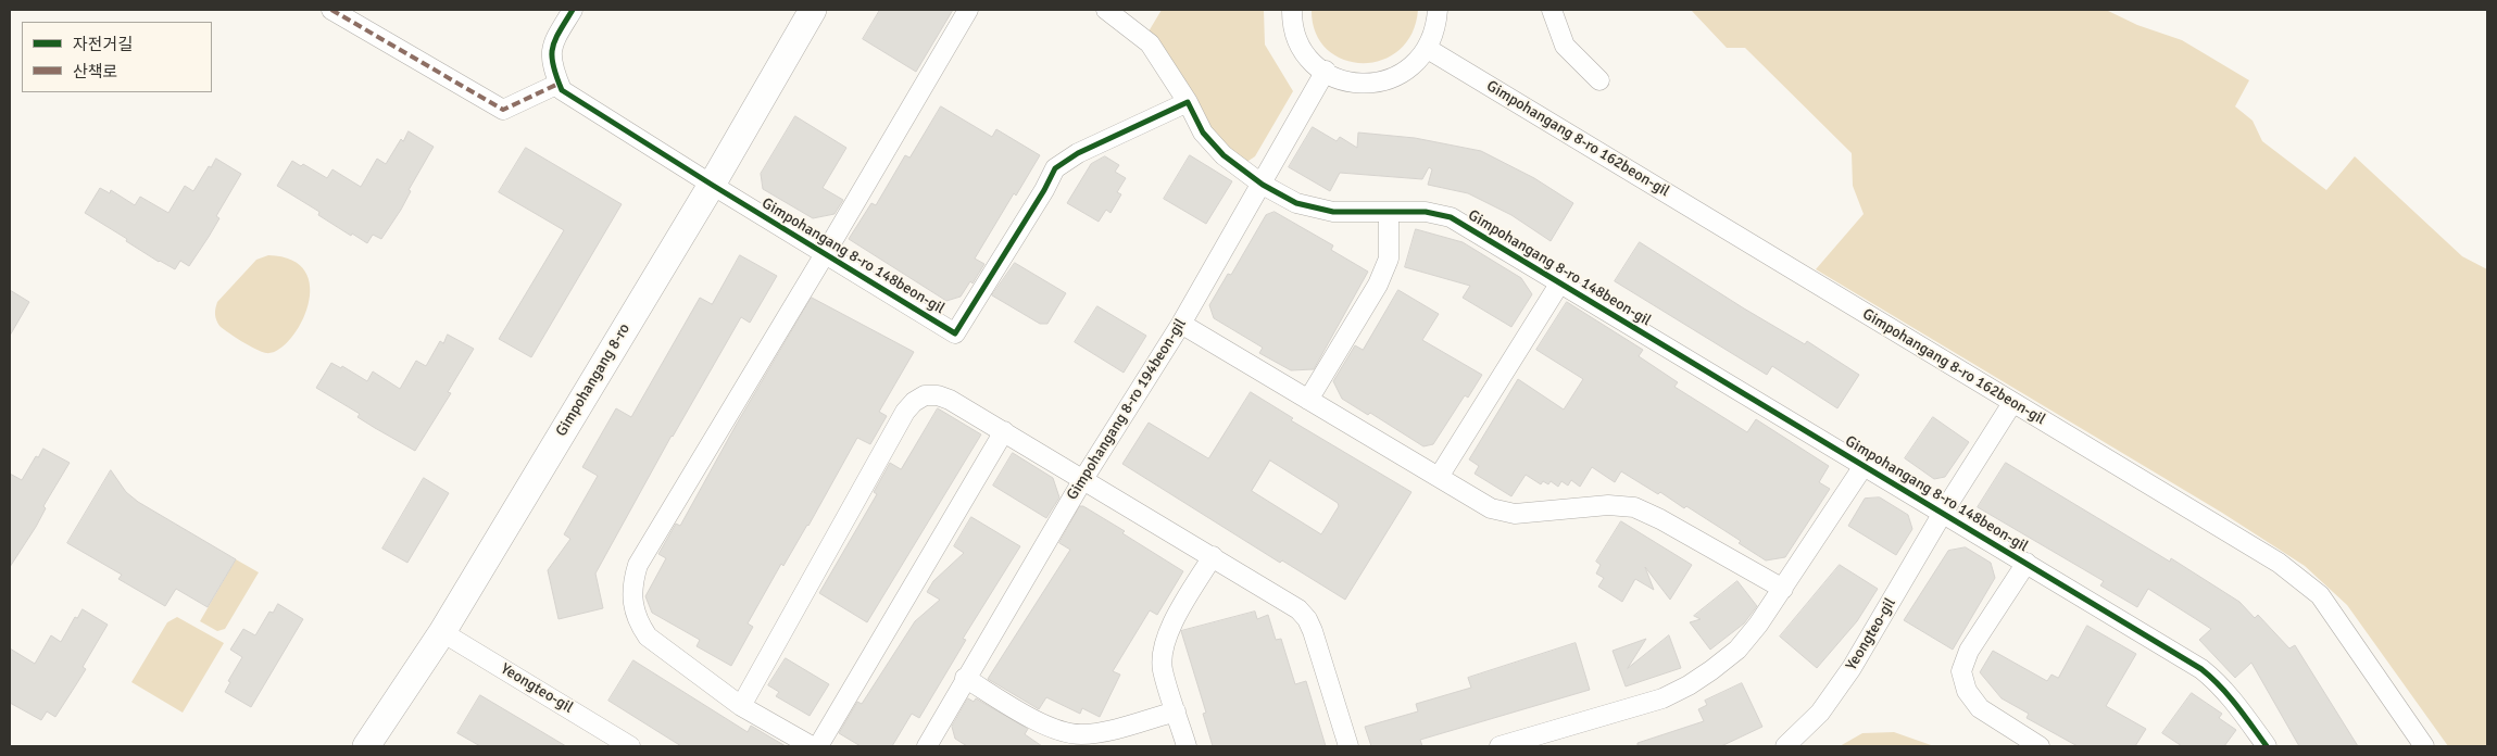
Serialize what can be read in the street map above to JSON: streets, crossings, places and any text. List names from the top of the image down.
{
  "streets": {
    "street": [
      "Gimpohangang 8-ro 162beon-gil",
      "Gimpohangang 8-ro 148beon-gil",
      "Gimpohangang 8-ro",
      "Gimpohangang 8-ro 194beon-gil",
      "Yeongteo-gil"
    ]
  },
  "crossings": [
    ["Gimpohangang 8-ro 162beon-gil", "Yeongteo-gil"],
    ["Gimpohangang 8-ro 148beon-gil", "Gimpohangang 8-ro"],
    ["Gimpohangang 8-ro 148beon-gil", "Gimpohangang 8-ro 194beon-gil"],
    ["Gimpohangang 8-ro 148beon-gil", "Yeongteo-gil"],
    ["Gimpohangang 8-ro", "Yeongteo-gil"]
  ],
  "legend": ["자전거길", "산책로"]
}
